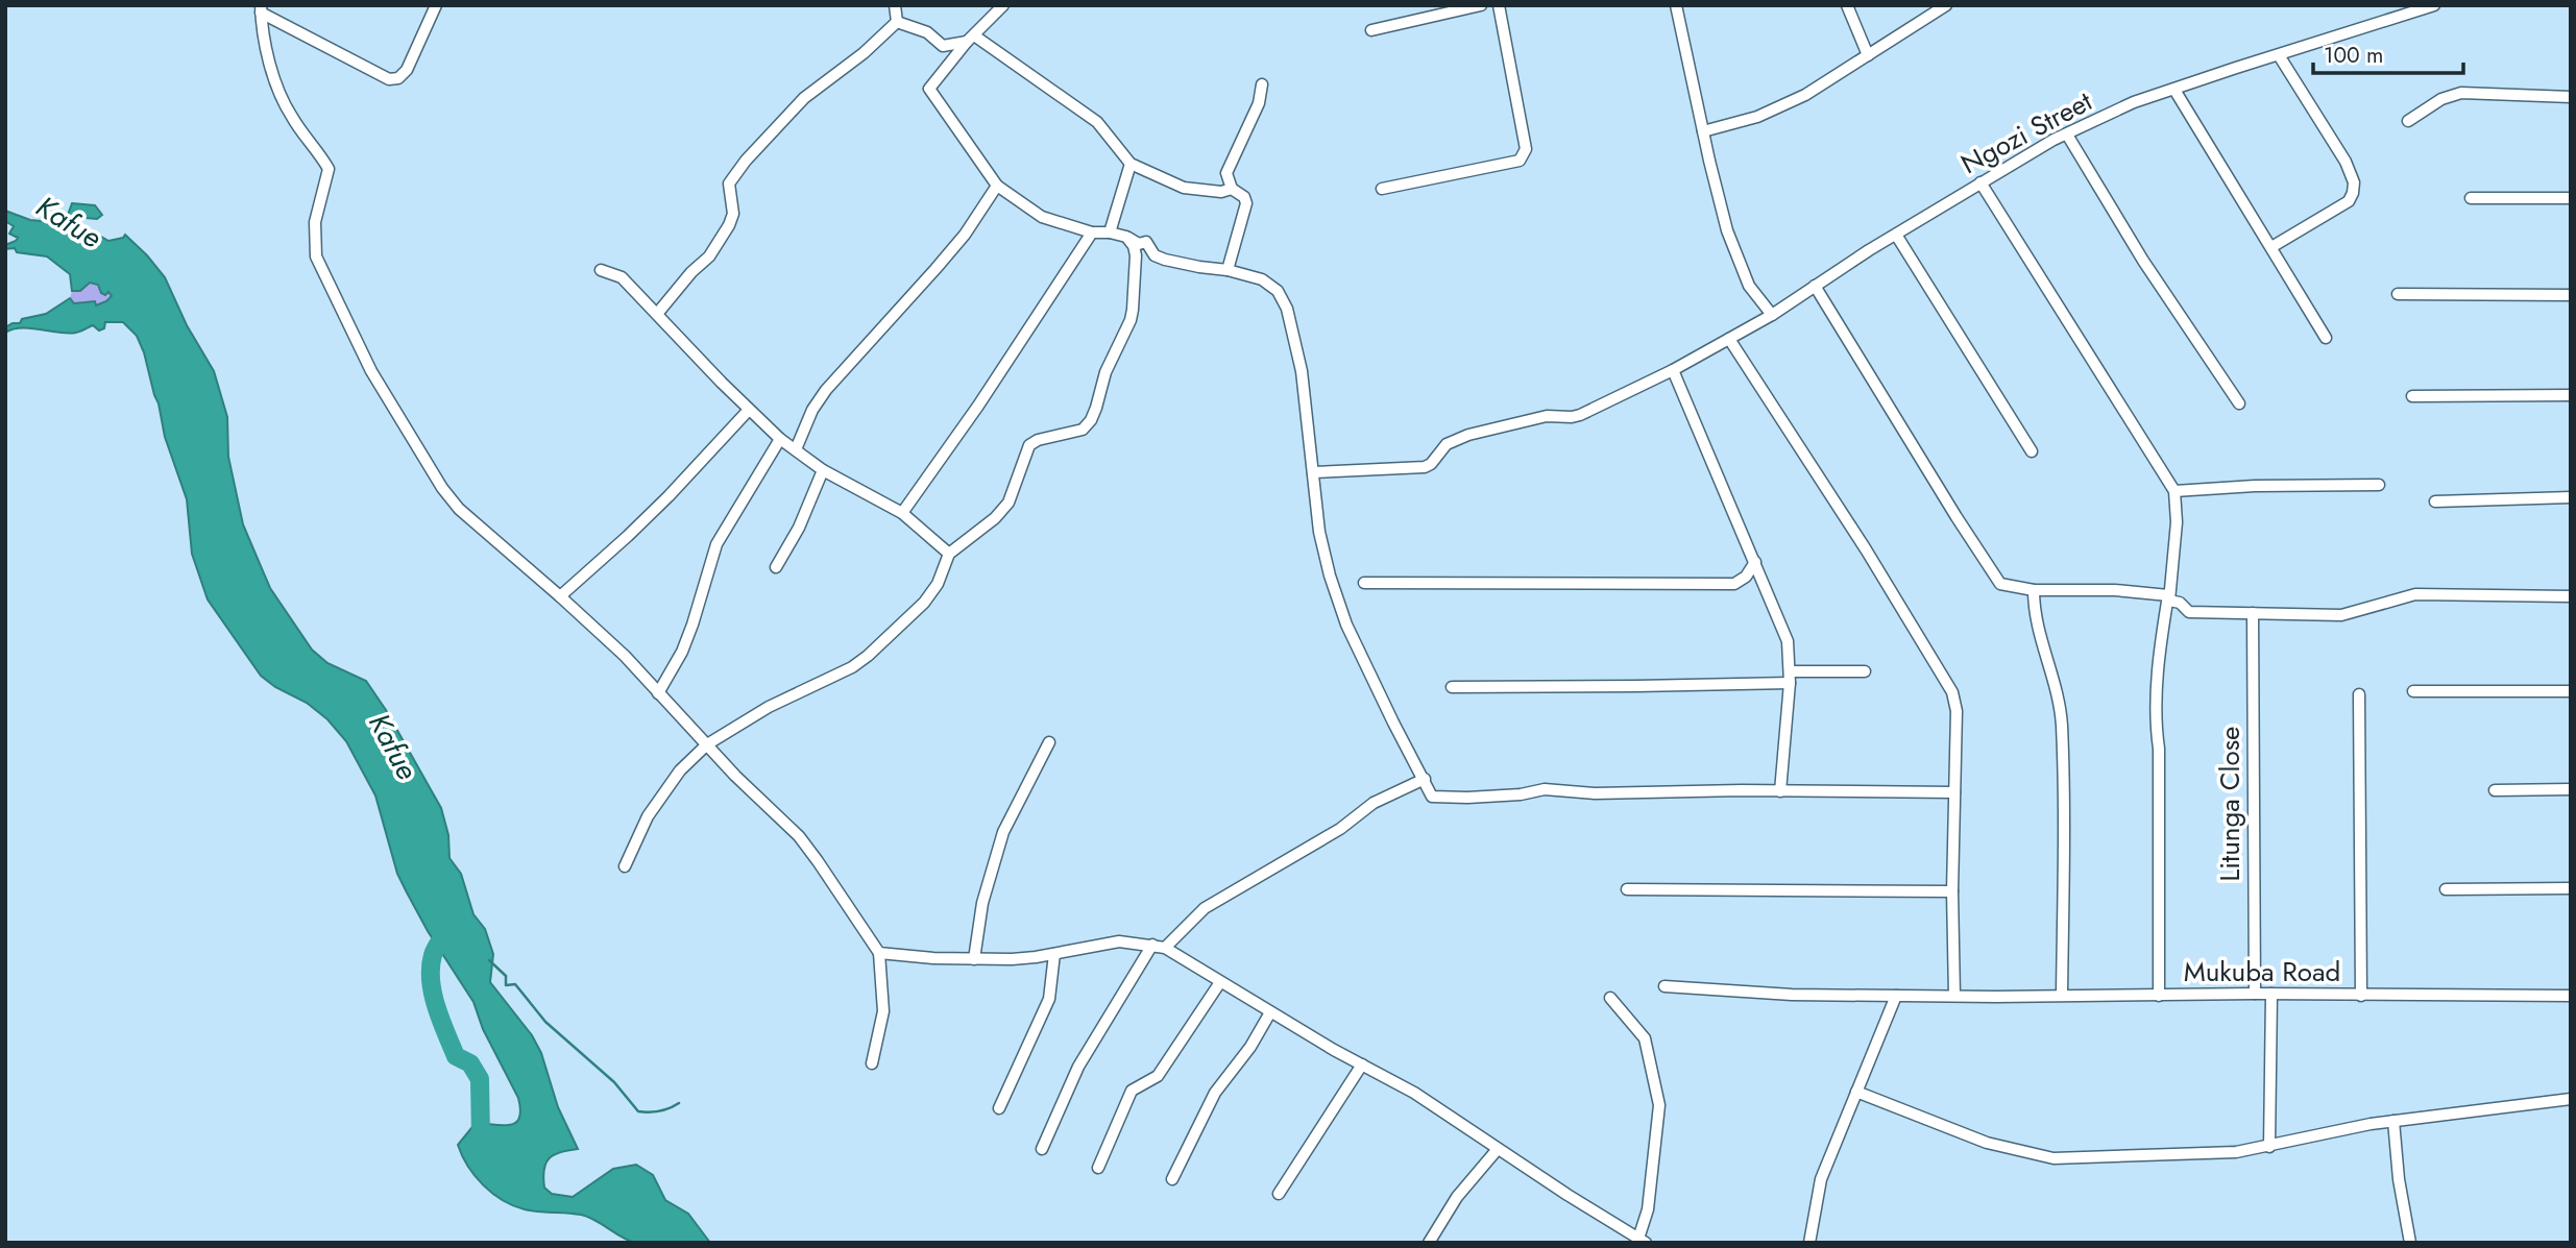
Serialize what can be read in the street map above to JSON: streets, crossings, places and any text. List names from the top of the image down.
{
  "streets": {
    "street": ["Ngozi Street", "Litunga Close", "Mukuba Road"]
  },
  "crossings": [
    ["Litunga Close", "Mukuba Road"]
  ],
  "water": ["Kafue"],
  "scale_bar": "100 m"
}
